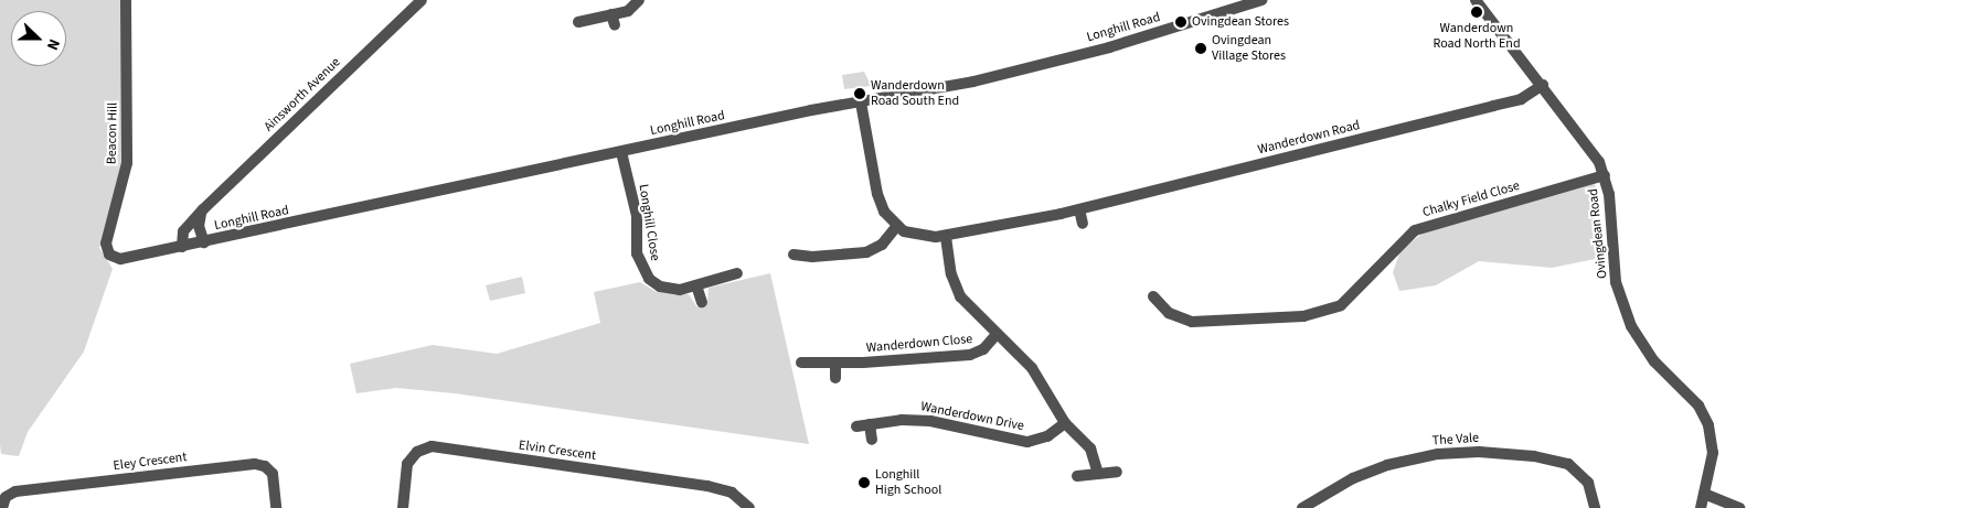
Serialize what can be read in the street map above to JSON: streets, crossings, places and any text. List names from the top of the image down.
{
  "streets": {
    "street": [
      "Longhill Road",
      "Ainsworth Avenue",
      "Beacon Hill",
      "Wanderdown Road",
      "Chalky Field Close",
      "Longhill Close",
      "Ovingdean Road",
      "Wanderdown Close",
      "Wanderdown Drive",
      "The Vale",
      "Elvin Crescent",
      "Eley Crescent"
    ]
  },
  "crossings": [
    ["Longhill Road", "Ainsworth Avenue"],
    ["Longhill Road", "Beacon Hill"],
    ["Longhill Road", "Longhill Close"],
    ["Wanderdown Road", "Ovingdean Road"],
    ["Chalky Field Close", "Ovingdean Road"]
  ],
  "places": [
    "Wanderdown Road North End",
    "Ovingdean Stores",
    "Ovingdean Village Stores",
    "Wanderdown Road South End",
    "Longhill High School"
  ],
  "north": "right"
}
